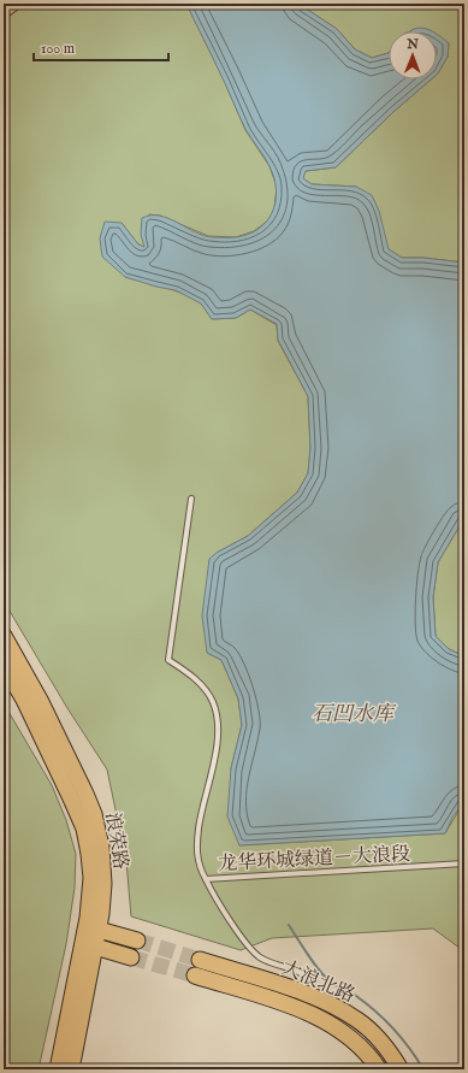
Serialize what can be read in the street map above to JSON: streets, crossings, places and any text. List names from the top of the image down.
{
  "streets": {
    "main road": ["浪荣路", "大浪北路"],
    "lane": ["龙华环城绿道－大浪段"]
  },
  "water": ["石凹水库"],
  "scale_bar": "100 m",
  "north": "top"
}
